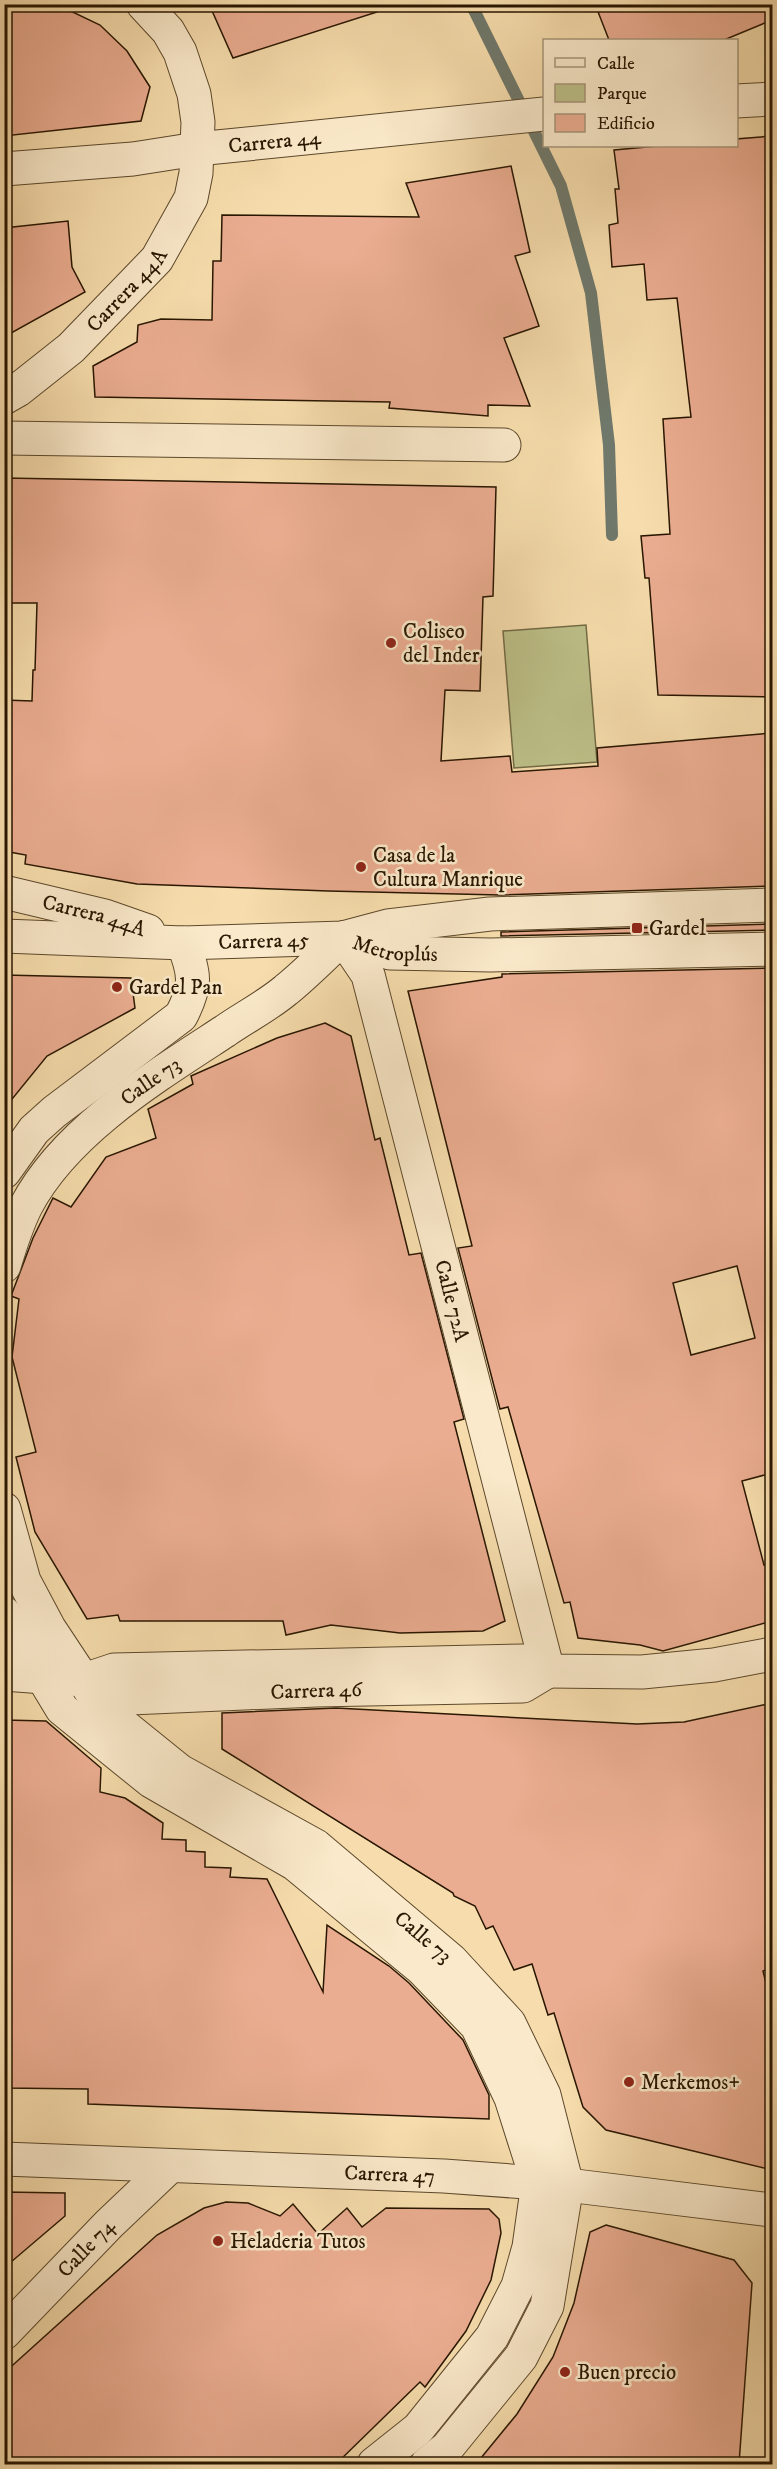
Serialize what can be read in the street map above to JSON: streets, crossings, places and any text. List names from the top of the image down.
{
  "streets": {
    "street": [
      "Carrera 44",
      "Carrera 44A",
      "Carrera 45",
      "Metroplús",
      "Calle 73",
      "Calle 72A",
      "Carrera 46",
      "Carrera 47",
      "Calle 74"
    ]
  },
  "crossings": [
    ["Carrera 44", "Carrera 44A"],
    ["Carrera 44A", "Carrera 45"],
    ["Carrera 44A", "Calle 73"],
    ["Carrera 45", "Metroplús"],
    ["Carrera 45", "Calle 73"],
    ["Carrera 45", "Calle 72A"],
    ["Metroplús", "Calle 73"],
    ["Metroplús", "Calle 72A"],
    ["Calle 73", "Calle 72A"],
    ["Calle 73", "Carrera 46"],
    ["Calle 73", "Carrera 47"],
    ["Calle 72A", "Carrera 46"],
    ["Carrera 47", "Calle 74"]
  ],
  "places": {
    "other": [
      "Coliseo del Inder",
      "Casa de la Cultura Manrique",
      "Gardel Pan",
      "Merkemos+",
      "Heladeria Tutos",
      "Buen precio"
    ],
    "transit": ["Gardel"]
  },
  "legend": ["Calle", "Parque", "Edificio"]
}
